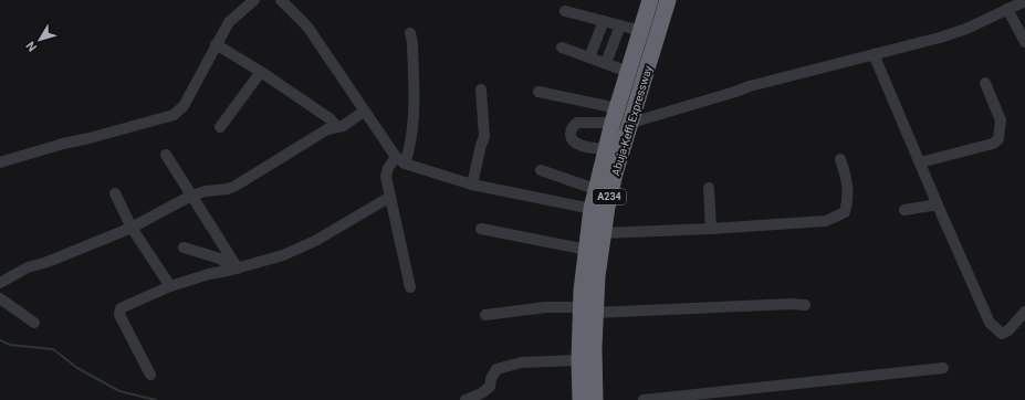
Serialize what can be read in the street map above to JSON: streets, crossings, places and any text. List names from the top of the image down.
{
  "streets": {
    "highway": ["Abuja-Keffi Expressway", "A234"]
  },
  "north": "bottom left"
}
